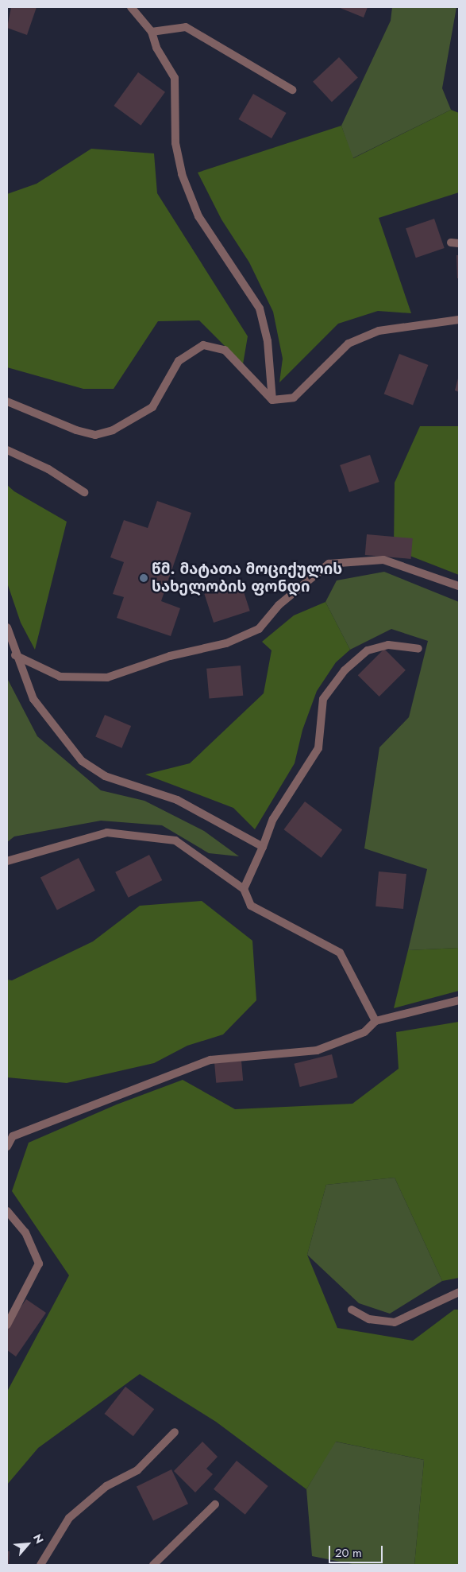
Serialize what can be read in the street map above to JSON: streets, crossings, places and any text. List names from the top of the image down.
{
  "places": ["წმ. მატათა მოციქულის სახელობის ფონდი"],
  "scale_bar": "20 m",
  "north": "top right"
}
